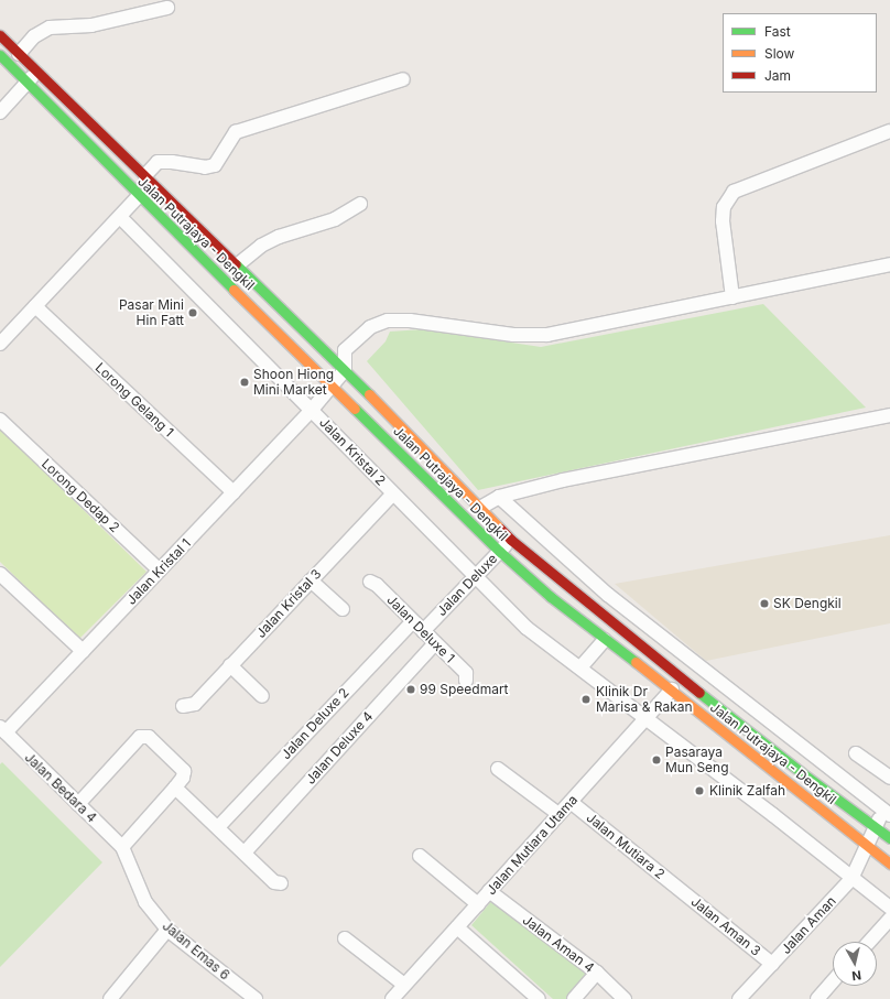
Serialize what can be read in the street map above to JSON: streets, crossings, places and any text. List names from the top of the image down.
{
  "streets": {
    "main road": ["Jalan Putrajaya - Dengkil"],
    "street": [
      "Lorong Gelang 1",
      "Jalan Kristal 2",
      "Lorong Dedap 2",
      "Jalan Kristal 1",
      "Jalan Deluxe",
      "Jalan Kristal 3",
      "Jalan Deluxe 1",
      "Jalan Deluxe 2",
      "Jalan Deluxe 4",
      "Jalan Bedara 4",
      "Jalan Mutiara Utama",
      "Jalan Mutiara 2",
      "Jalan Aman",
      "Jalan Aman 3",
      "Jalan Aman 4",
      "Jalan Emas 6"
    ]
  },
  "crossings": [
    ["Jalan Putrajaya - Dengkil", "Jalan Kristal 1"],
    ["Jalan Putrajaya - Dengkil", "Jalan Deluxe"],
    ["Jalan Putrajaya - Dengkil", "Jalan Mutiara Utama"],
    ["Jalan Putrajaya - Dengkil", "Jalan Aman"],
    ["Lorong Gelang 1", "Jalan Kristal 1"],
    ["Jalan Kristal 2", "Jalan Kristal 1"],
    ["Jalan Kristal 2", "Jalan Deluxe"],
    ["Jalan Kristal 2", "Jalan Kristal 3"],
    ["Jalan Kristal 2", "Jalan Mutiara Utama"],
    ["Jalan Kristal 2", "Jalan Aman"],
    ["Lorong Dedap 2", "Jalan Kristal 1"],
    ["Jalan Kristal 1", "Jalan Bedara 4"],
    ["Jalan Deluxe", "Jalan Deluxe 1"],
    ["Jalan Deluxe 1", "Jalan Deluxe 2"],
    ["Jalan Deluxe 1", "Jalan Deluxe 4"],
    ["Jalan Bedara 4", "Jalan Emas 6"],
    ["Jalan Mutiara Utama", "Jalan Mutiara 2"],
    ["Jalan Mutiara Utama", "Jalan Aman 4"],
    ["Jalan Mutiara 2", "Jalan Aman 3"],
    ["Jalan Aman", "Jalan Aman 3"]
  ],
  "places": [
    "Pasar Mini Hin Fatt",
    "Shoon Hiong Mini Market",
    "SK Dengkil",
    "99 Speedmart",
    "Klinik Dr Marisa & Rakan",
    "Pasaraya Mun Seng",
    "Klinik Zalfah"
  ],
  "legend": ["Fast", "Slow", "Jam"],
  "north": "bottom"
}
